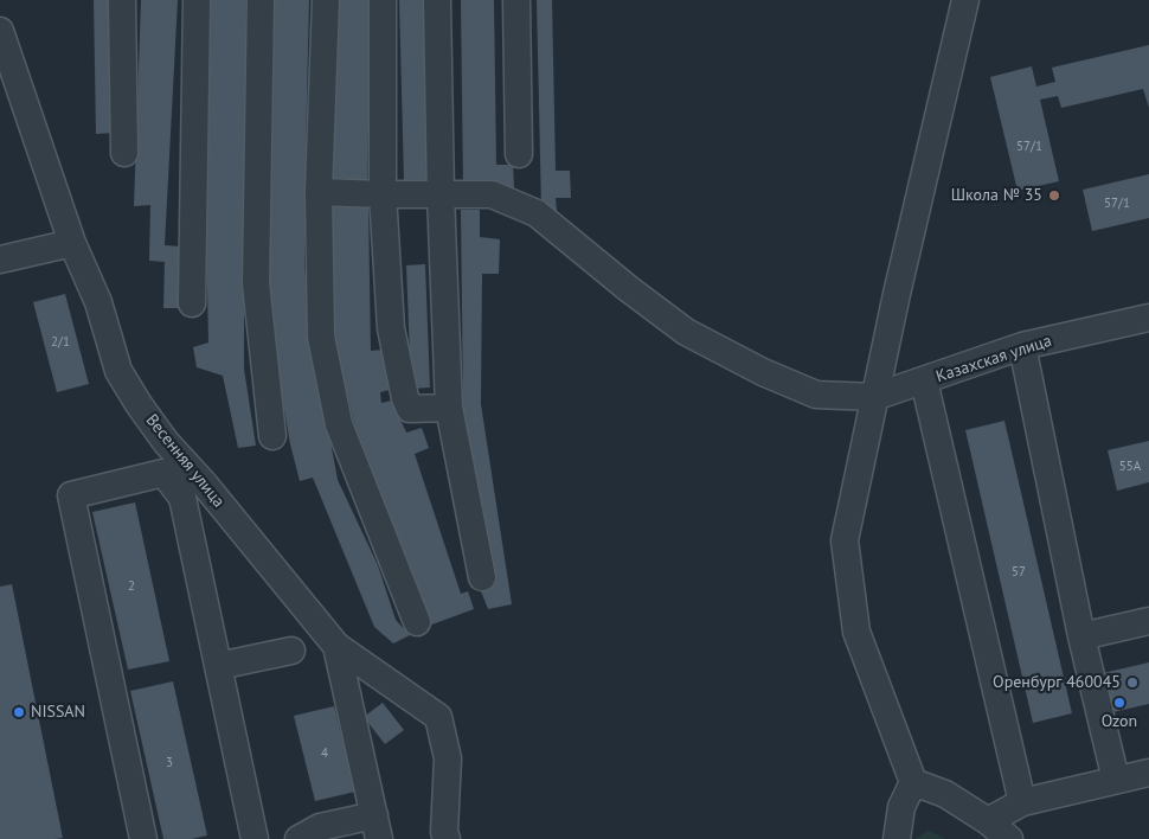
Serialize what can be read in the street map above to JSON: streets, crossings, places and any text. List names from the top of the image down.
{
  "streets": {
    "street": ["Казахская улица", "Весенняя улица"]
  },
  "places": [
    "Школа № 35",
    "Оренбург 460045",
    "Ozon",
    "NISSAN"
  ],
  "house_numbers": [
    "57/1",
    "57/1",
    "2/1",
    "55А",
    "57",
    "2",
    "4",
    "3"
  ]
}
